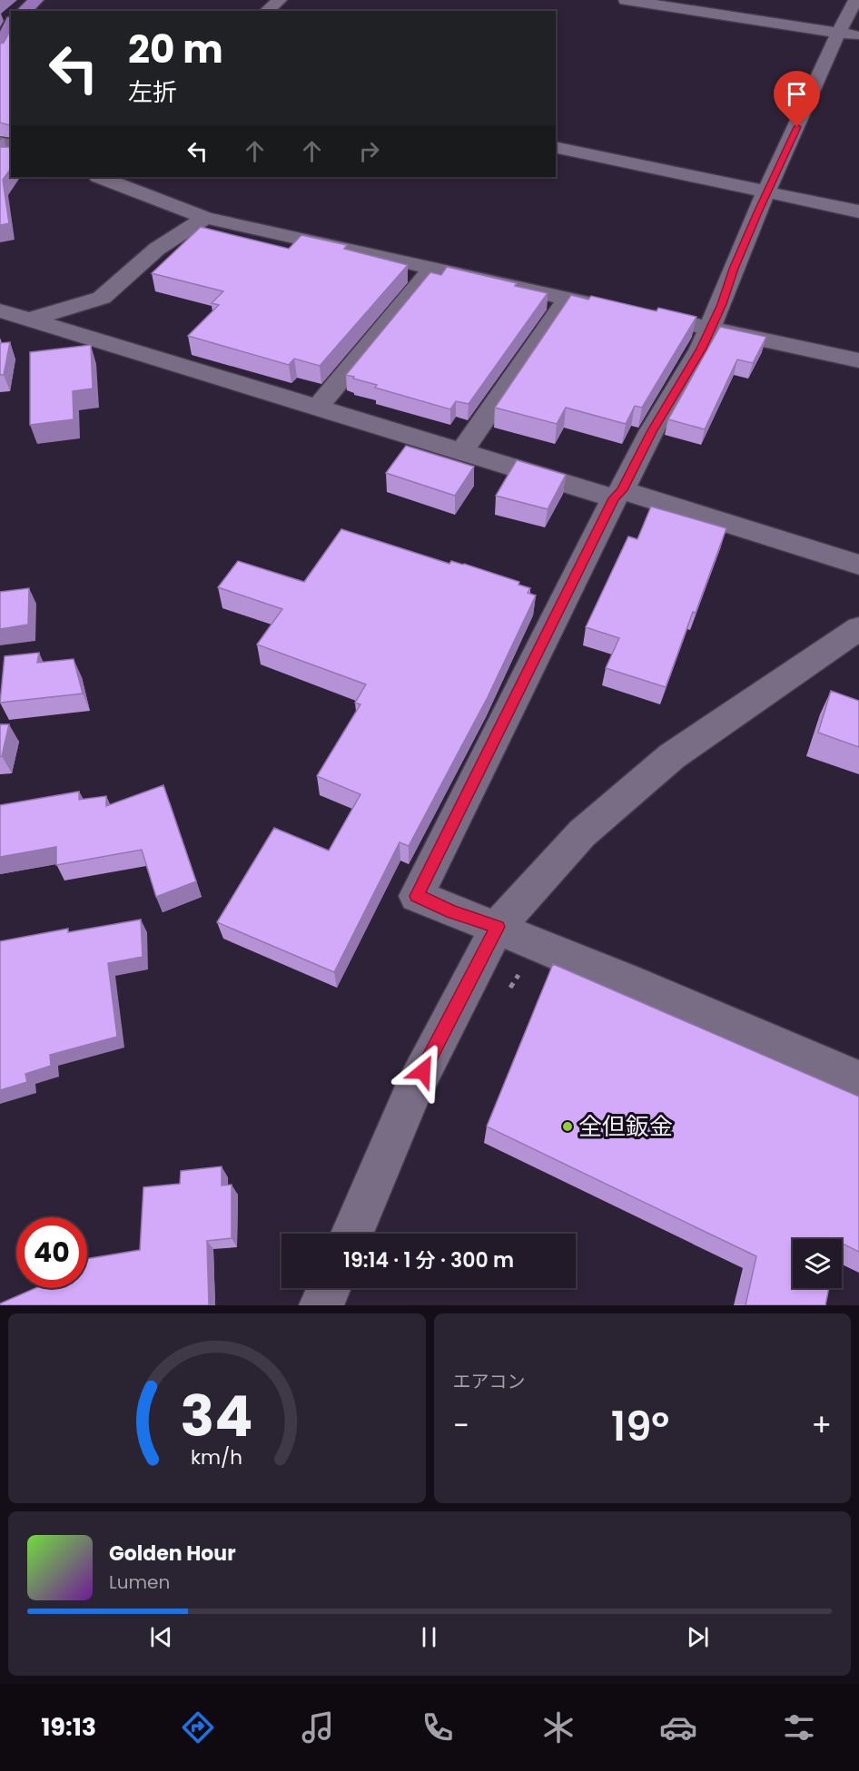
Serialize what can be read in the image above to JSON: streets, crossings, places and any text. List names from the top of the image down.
{
  "places": ["全但鈑金"],
  "page": {
    "turn": ["20 m", "左折"],
    "limit": "40",
    "trip": "19:14 · 1 分 · 300 m",
    "tile": "エアコン",
    "heat": ["−", "19°", "+"],
    "song": ["Golden Hour", "Lumen"],
    "tabs": "19:13",
    "gauge": ["34", "km/h"]
  }
}
